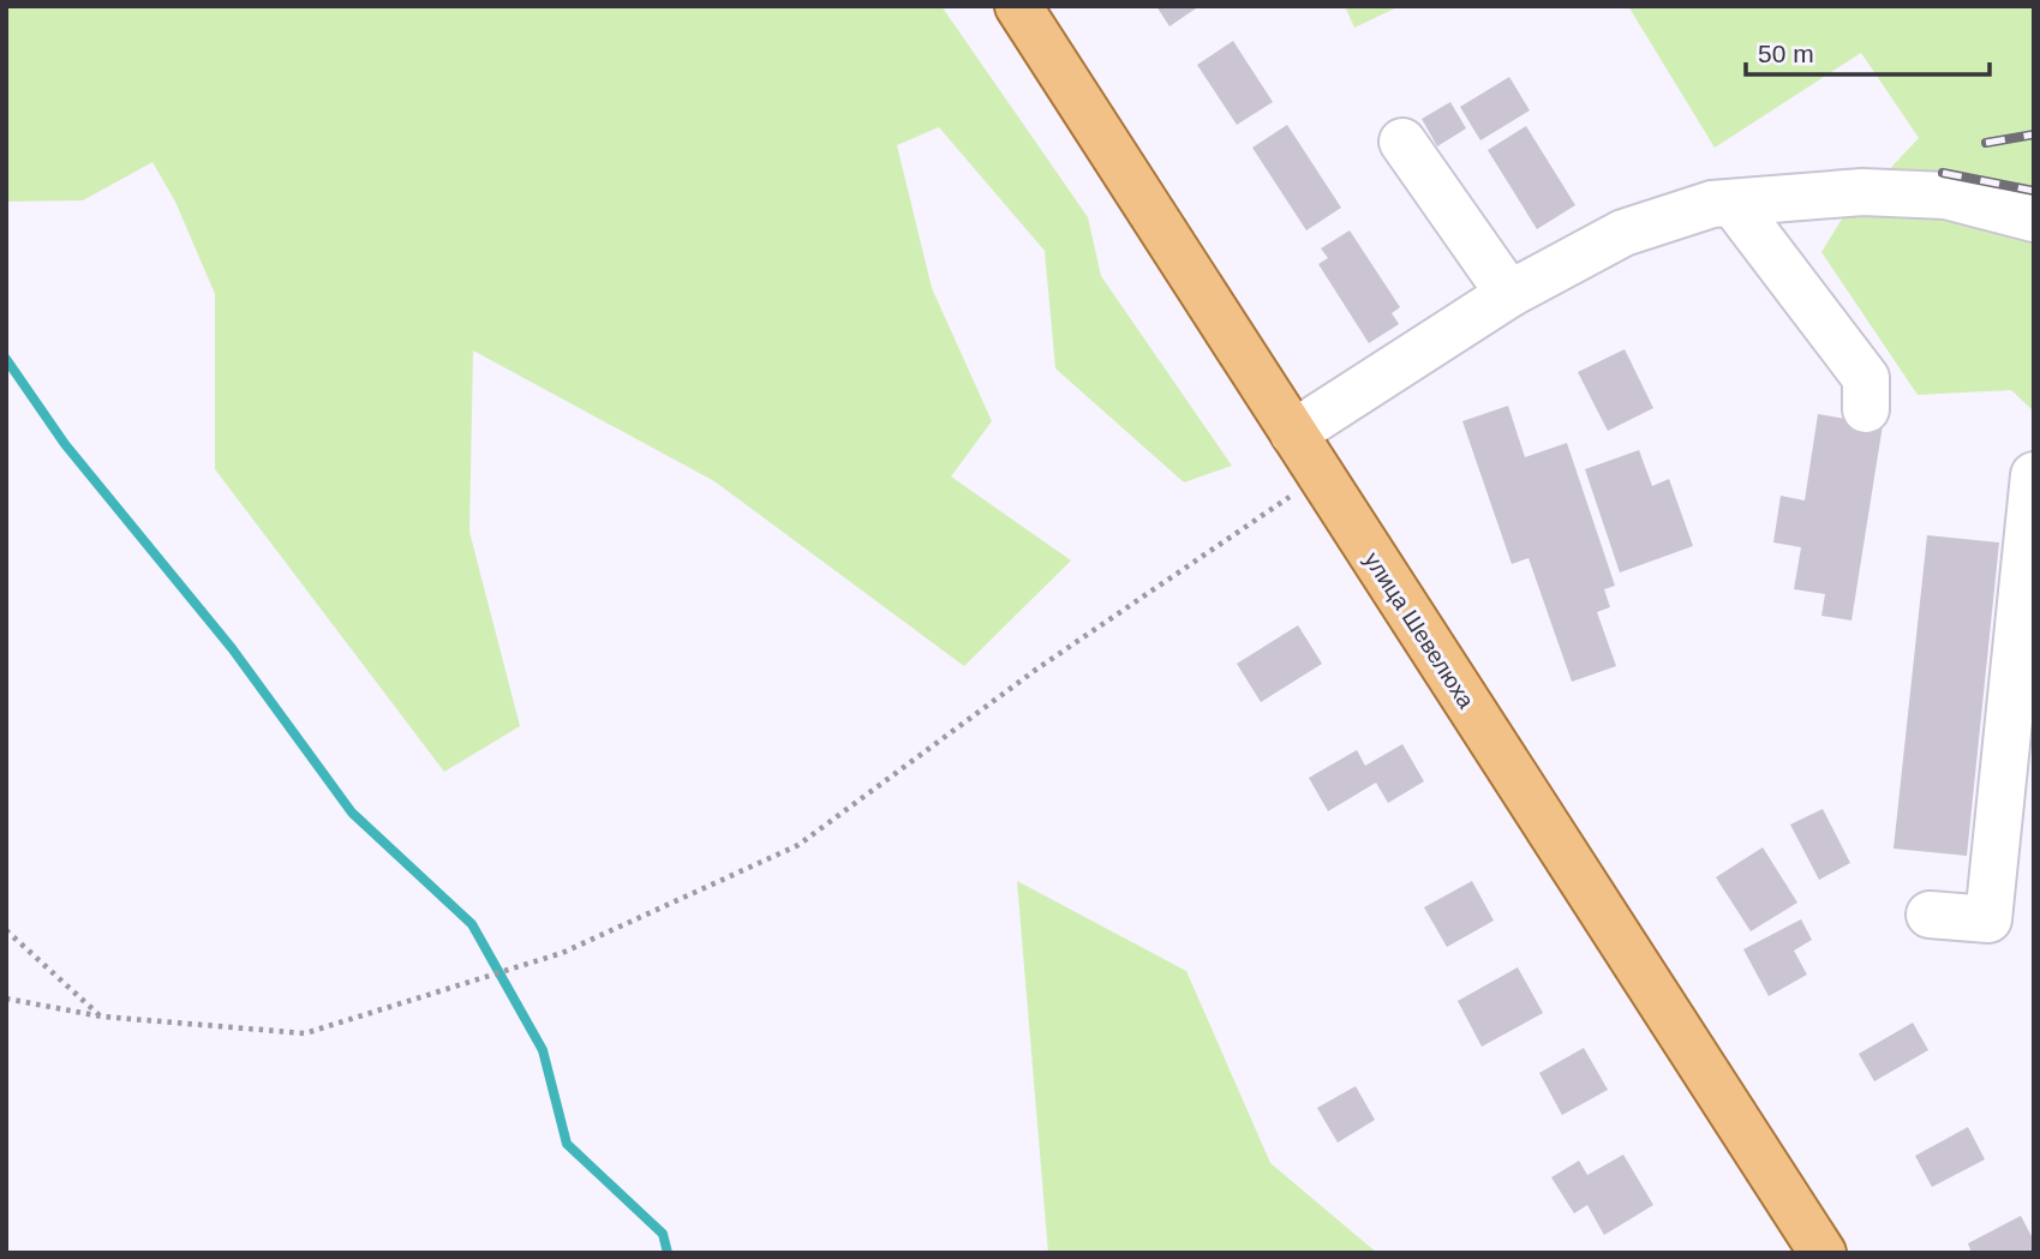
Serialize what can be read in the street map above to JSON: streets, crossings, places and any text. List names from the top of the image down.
{
  "streets": {
    "main road": ["улица Шевелюха"]
  },
  "scale_bar": "50 m"
}
